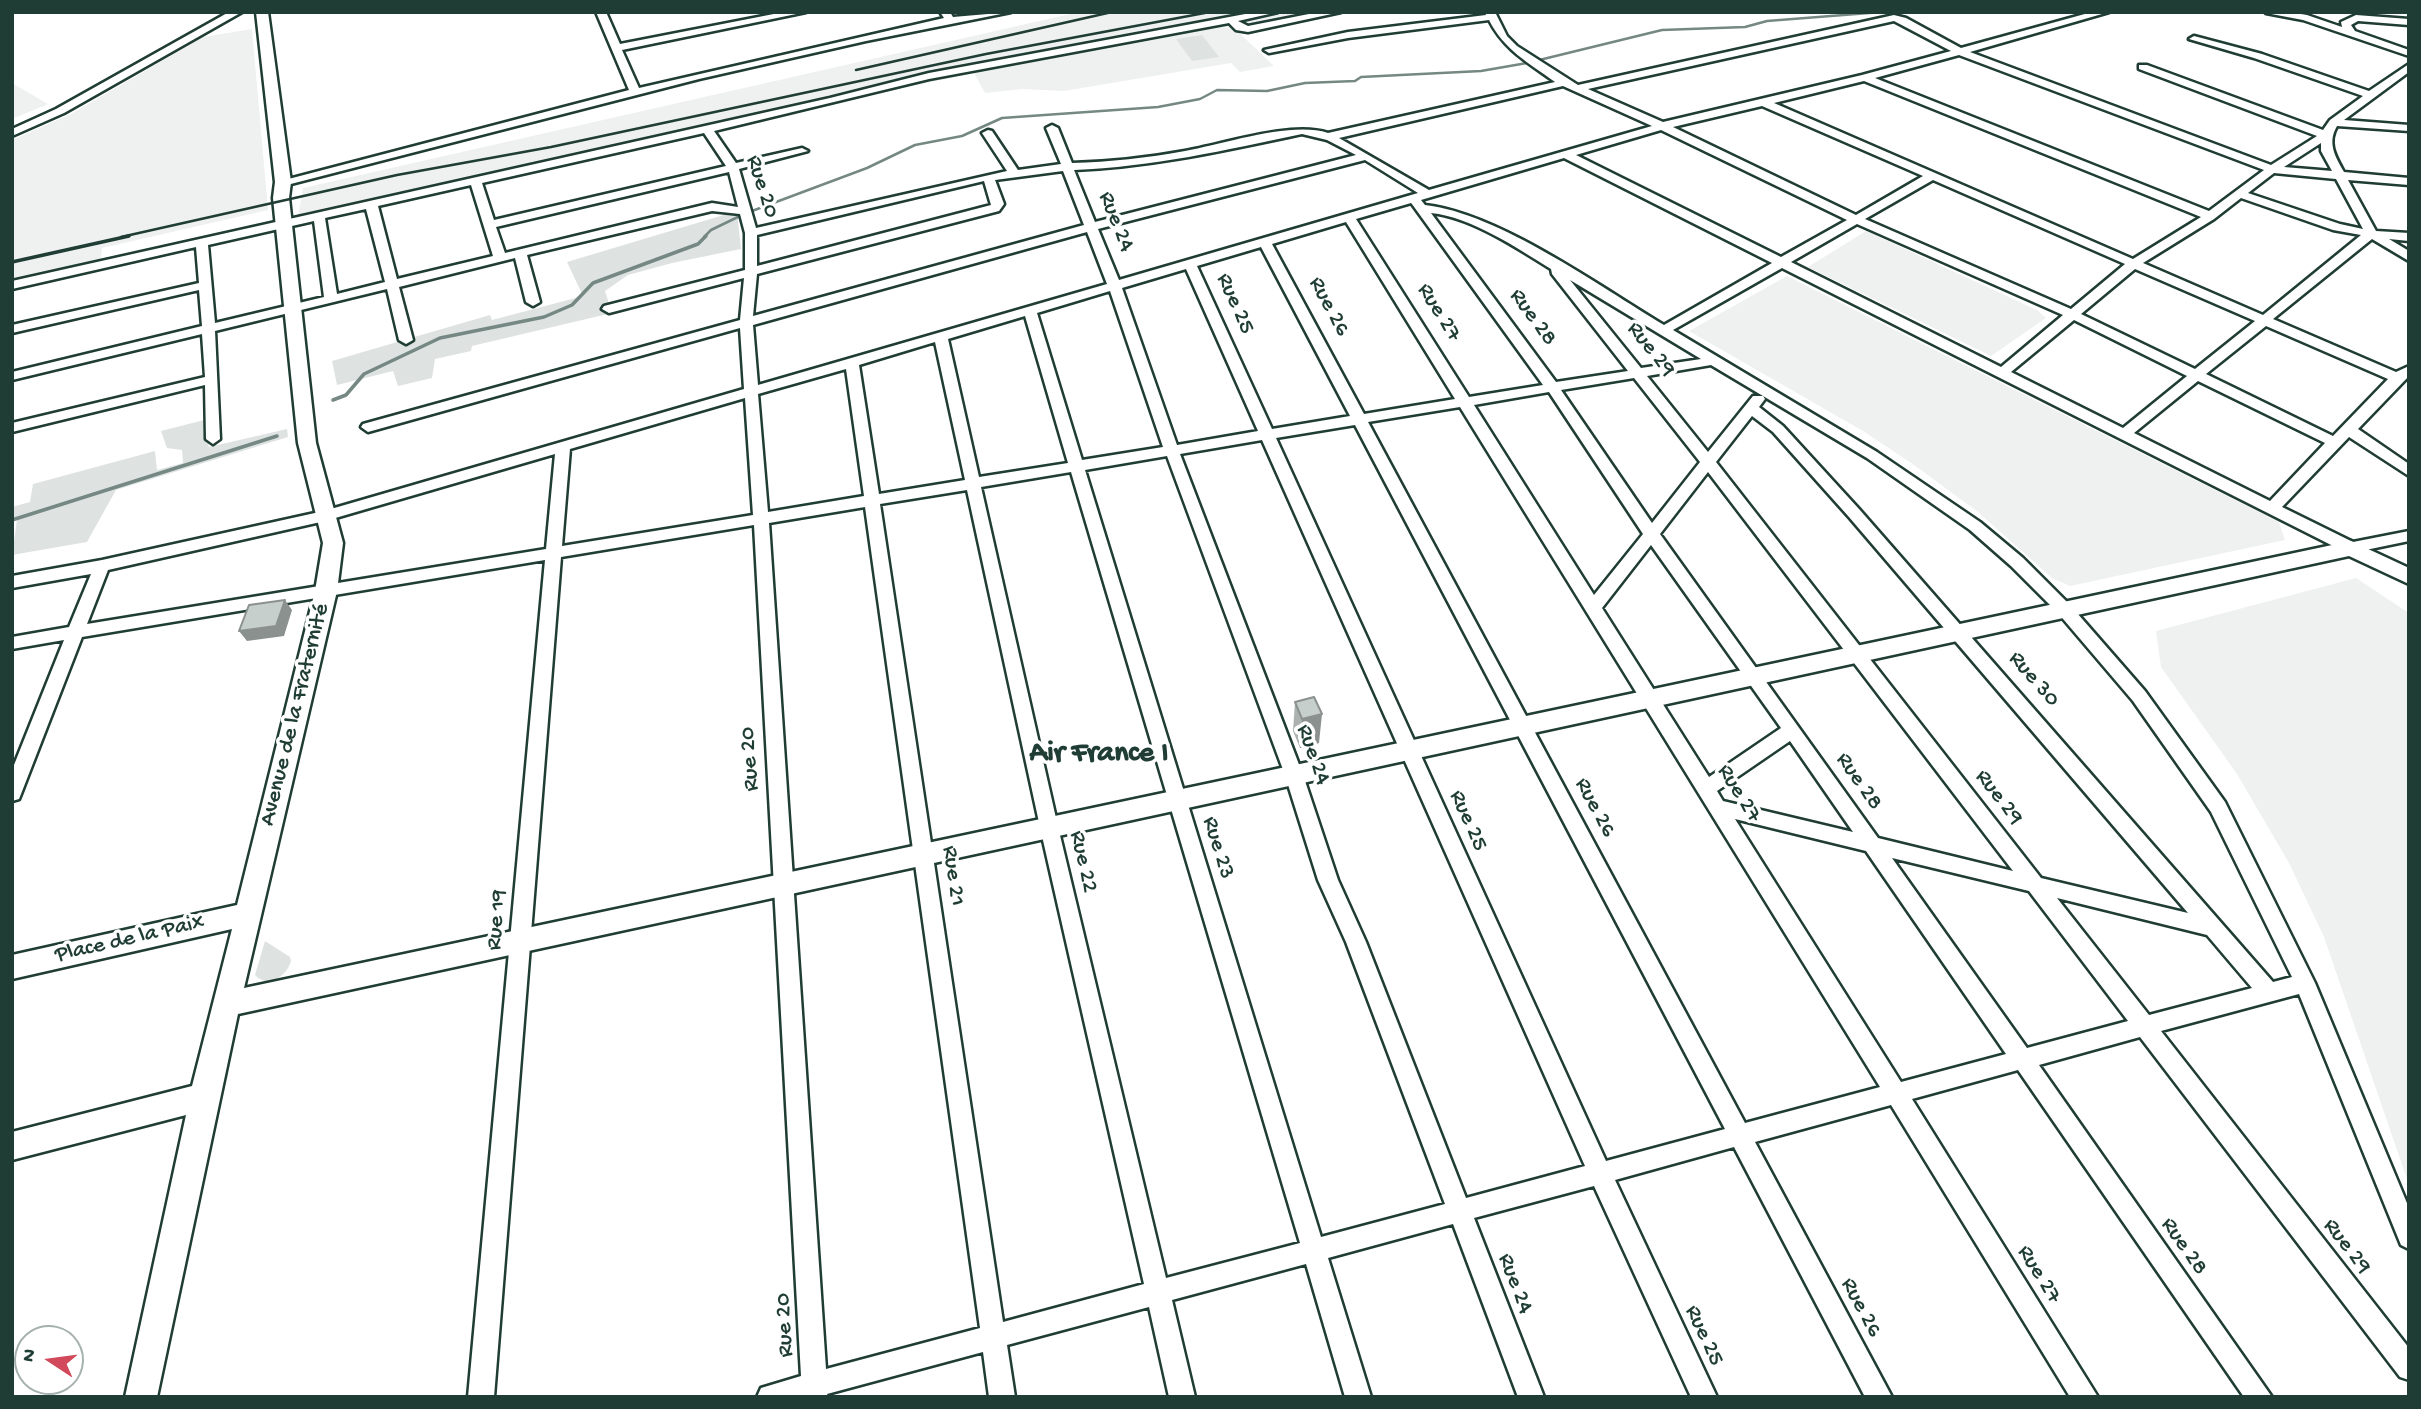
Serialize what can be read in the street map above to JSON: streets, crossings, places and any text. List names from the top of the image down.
{
  "streets": {
    "main road": ["Avenue de la Fraternité", "Place de la Paix"],
    "street": [
      "Rue 20",
      "Rue 24",
      "Rue 25",
      "Rue 26",
      "Rue 27",
      "Rue 28",
      "Rue 29",
      "Rue 30",
      "Rue 23",
      "Rue 22",
      "Rue 21",
      "Rue 19"
    ]
  },
  "crossings": [
    ["Avenue de la Fraternité", "Place de la Paix"]
  ],
  "districts": ["Air France I"],
  "north": "left"
}
